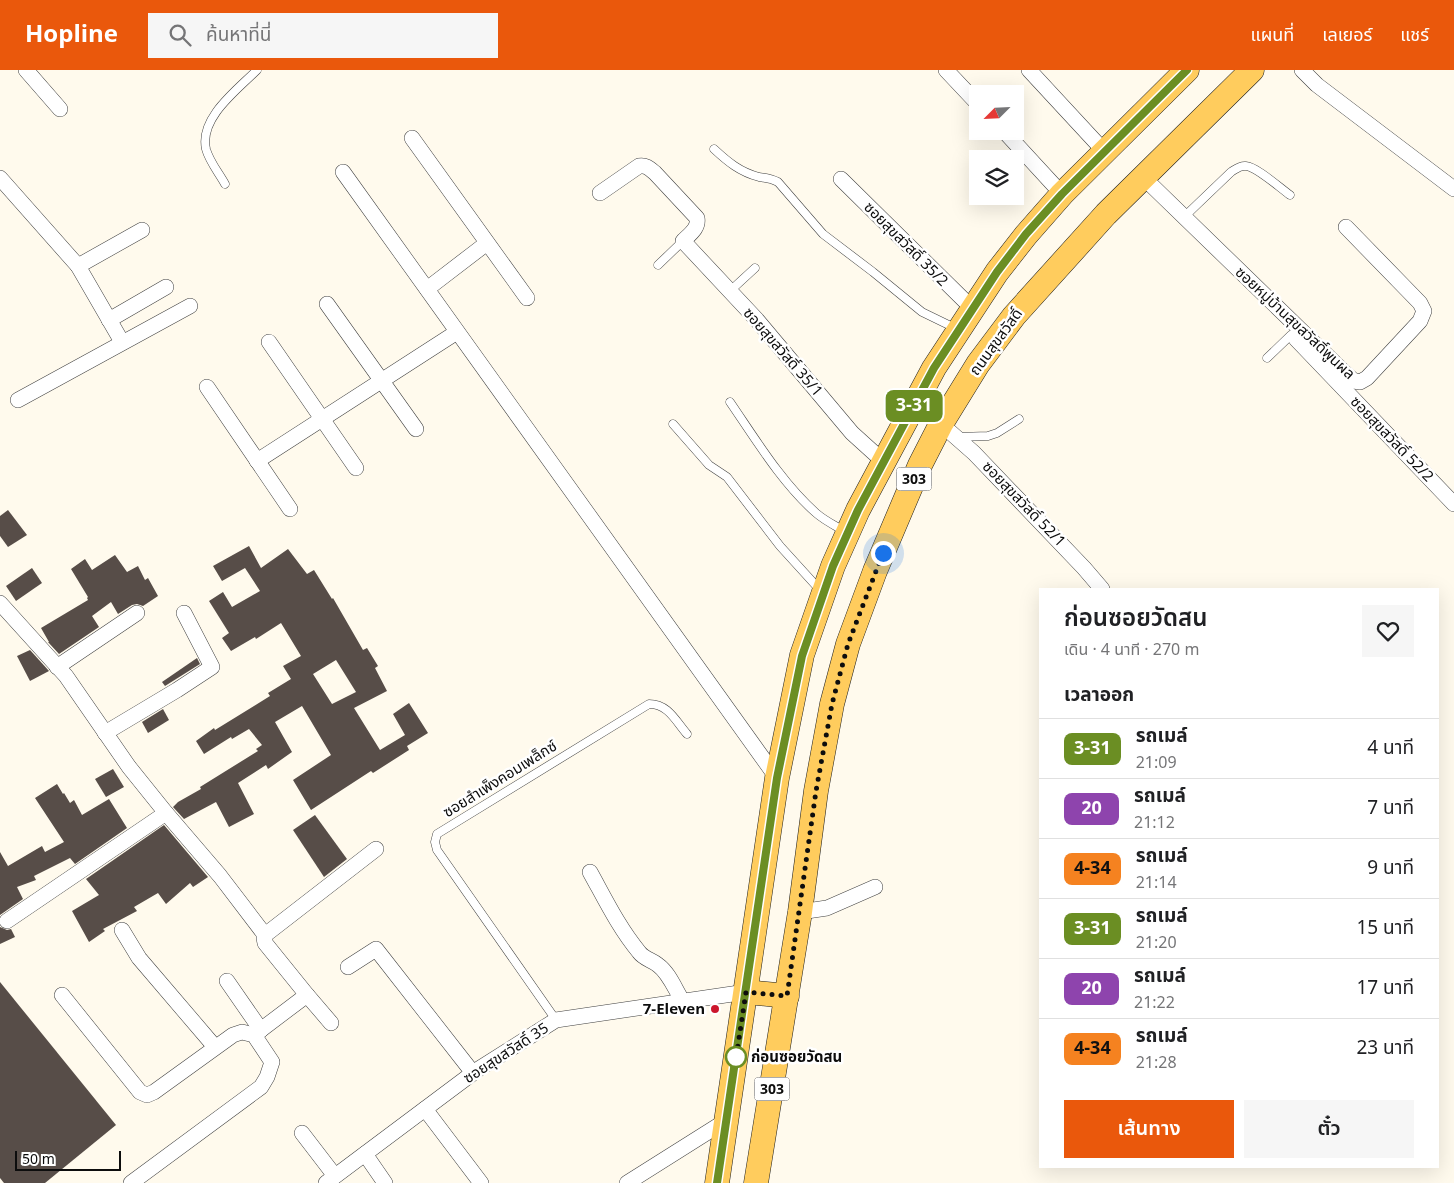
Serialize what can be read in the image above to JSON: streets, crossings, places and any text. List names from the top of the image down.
{
  "streets": {
    "main road": ["ถนนสุขสวัสดิ์", "303"],
    "street": [
      "ซอยสุขสวัสดิ์ 35/2",
      "ซอยหมู่บ้านสุขสวัสดิ์พูนผล",
      "ซอยสุขสวัสดิ์ 35/1",
      "ซอยสุขสวัสดิ์ 52/2",
      "ซอยสุขสวัสดิ์ 52/1",
      "ซอยสุขสวัสดิ์ 35"
    ],
    "lane": ["ซอยสำเพ็งคอมเพล็กซ์"]
  },
  "crossings": [
    ["ซอยสุขสวัสดิ์ 35/2", "303"],
    ["ซอยหมู่บ้านสุขสวัสดิ์พูนผล", "ถนนสุขสวัสดิ์"],
    ["ซอยหมู่บ้านสุขสวัสดิ์พูนผล", "ซอยสุขสวัสดิ์ 52/2"],
    ["ถนนสุขสวัสดิ์", "ซอยสุขสวัสดิ์ 52/2"],
    ["ถนนสุขสวัสดิ์", "ซอยสุขสวัสดิ์ 52/1"],
    ["ซอยสุขสวัสดิ์ 35/1", "303"],
    ["303", "ซอยสุขสวัสดิ์ 35"],
    ["ซอยสำเพ็งคอมเพล็กซ์", "ซอยสุขสวัสดิ์ 35"]
  ],
  "places": ["7-Eleven", "ก่อนซอยวัดสน"],
  "lines": ["bus line 3-31"],
  "scale_bar": "50 m",
  "north": "bottom left",
  "page": {
    "header": "Hopline",
    "search": "ค้นหาที่นี่",
    "nav": ["แผนที่", "เลเยอร์", "แชร์"],
    "on_map": "3-31",
    "heading": [
      ["ก่อนซอยวัดสน", "เดิน · 4 นาที · 270 m"],
      "เวลาออก"
    ],
    "list": [
      {
        "mark": "3-31",
        "name": "รถเมล์",
        "note": "21:09",
        "value": "4 นาที"
      },
      {
        "mark": "20",
        "name": "รถเมล์",
        "note": "21:12",
        "value": "7 นาที"
      },
      {
        "mark": "4-34",
        "name": "รถเมล์",
        "note": "21:14",
        "value": "9 นาที"
      },
      {
        "mark": "3-31",
        "name": "รถเมล์",
        "note": "21:20",
        "value": "15 นาที"
      },
      {
        "mark": "20",
        "name": "รถเมล์",
        "note": "21:22",
        "value": "17 นาที"
      },
      {
        "mark": "4-34",
        "name": "รถเมล์",
        "note": "21:28",
        "value": "23 นาที"
      }
    ],
    "buttons": ["เส้นทาง", "ตั๋ว"],
    "scale": "50 m"
  }
}
